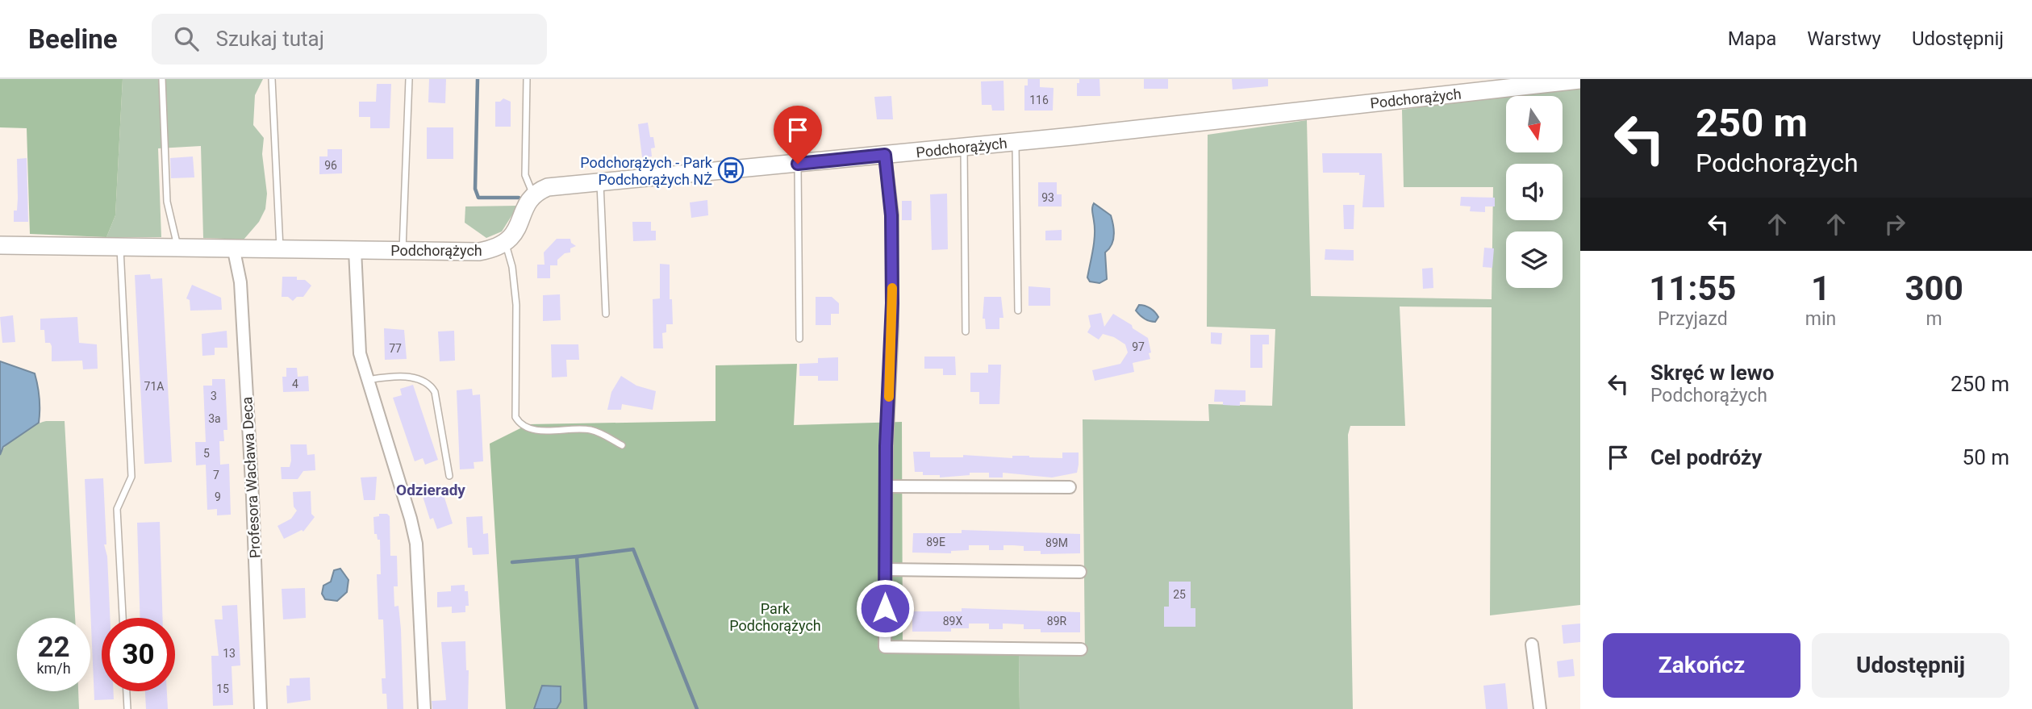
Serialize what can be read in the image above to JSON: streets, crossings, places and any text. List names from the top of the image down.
{
  "streets": {
    "street": ["Podchorążych", "Profesora Wacława Deca"]
  },
  "crossings": [
    ["Podchorążych", "Profesora Wacława Deca"]
  ],
  "districts": ["Odzierady"],
  "parks": ["Park Podchorążych"],
  "places": {
    "bus stop": ["Podchorążych - Park Podchorążych NŻ"]
  },
  "house_numbers": [
    "116",
    "96",
    "93",
    "97",
    "77",
    "4",
    "71A",
    "3",
    "3a",
    "5",
    "7",
    "9",
    "89E",
    "89M",
    "25",
    "89X",
    "89R",
    "13",
    "15"
  ],
  "north": "bottom",
  "page": {
    "header": "Beeline",
    "search": "Szukaj tutaj",
    "nav": ["Mapa", "Warstwy", "Udostępnij"],
    "turn": ["250 m", "Podchorążych"],
    "eta": [
      "11:55",
      "Przyjazd",
      "1",
      "min",
      "300",
      "m"
    ],
    "list": [
      {
        "name": "Skręć w lewo",
        "note": "Podchorążych",
        "value": "250 m"
      },
      {
        "name": "Cel podróży",
        "value": "50 m"
      }
    ],
    "speed": "22 km/h",
    "limit": "30",
    "buttons": ["Zakończ", "Udostępnij"]
  }
}
